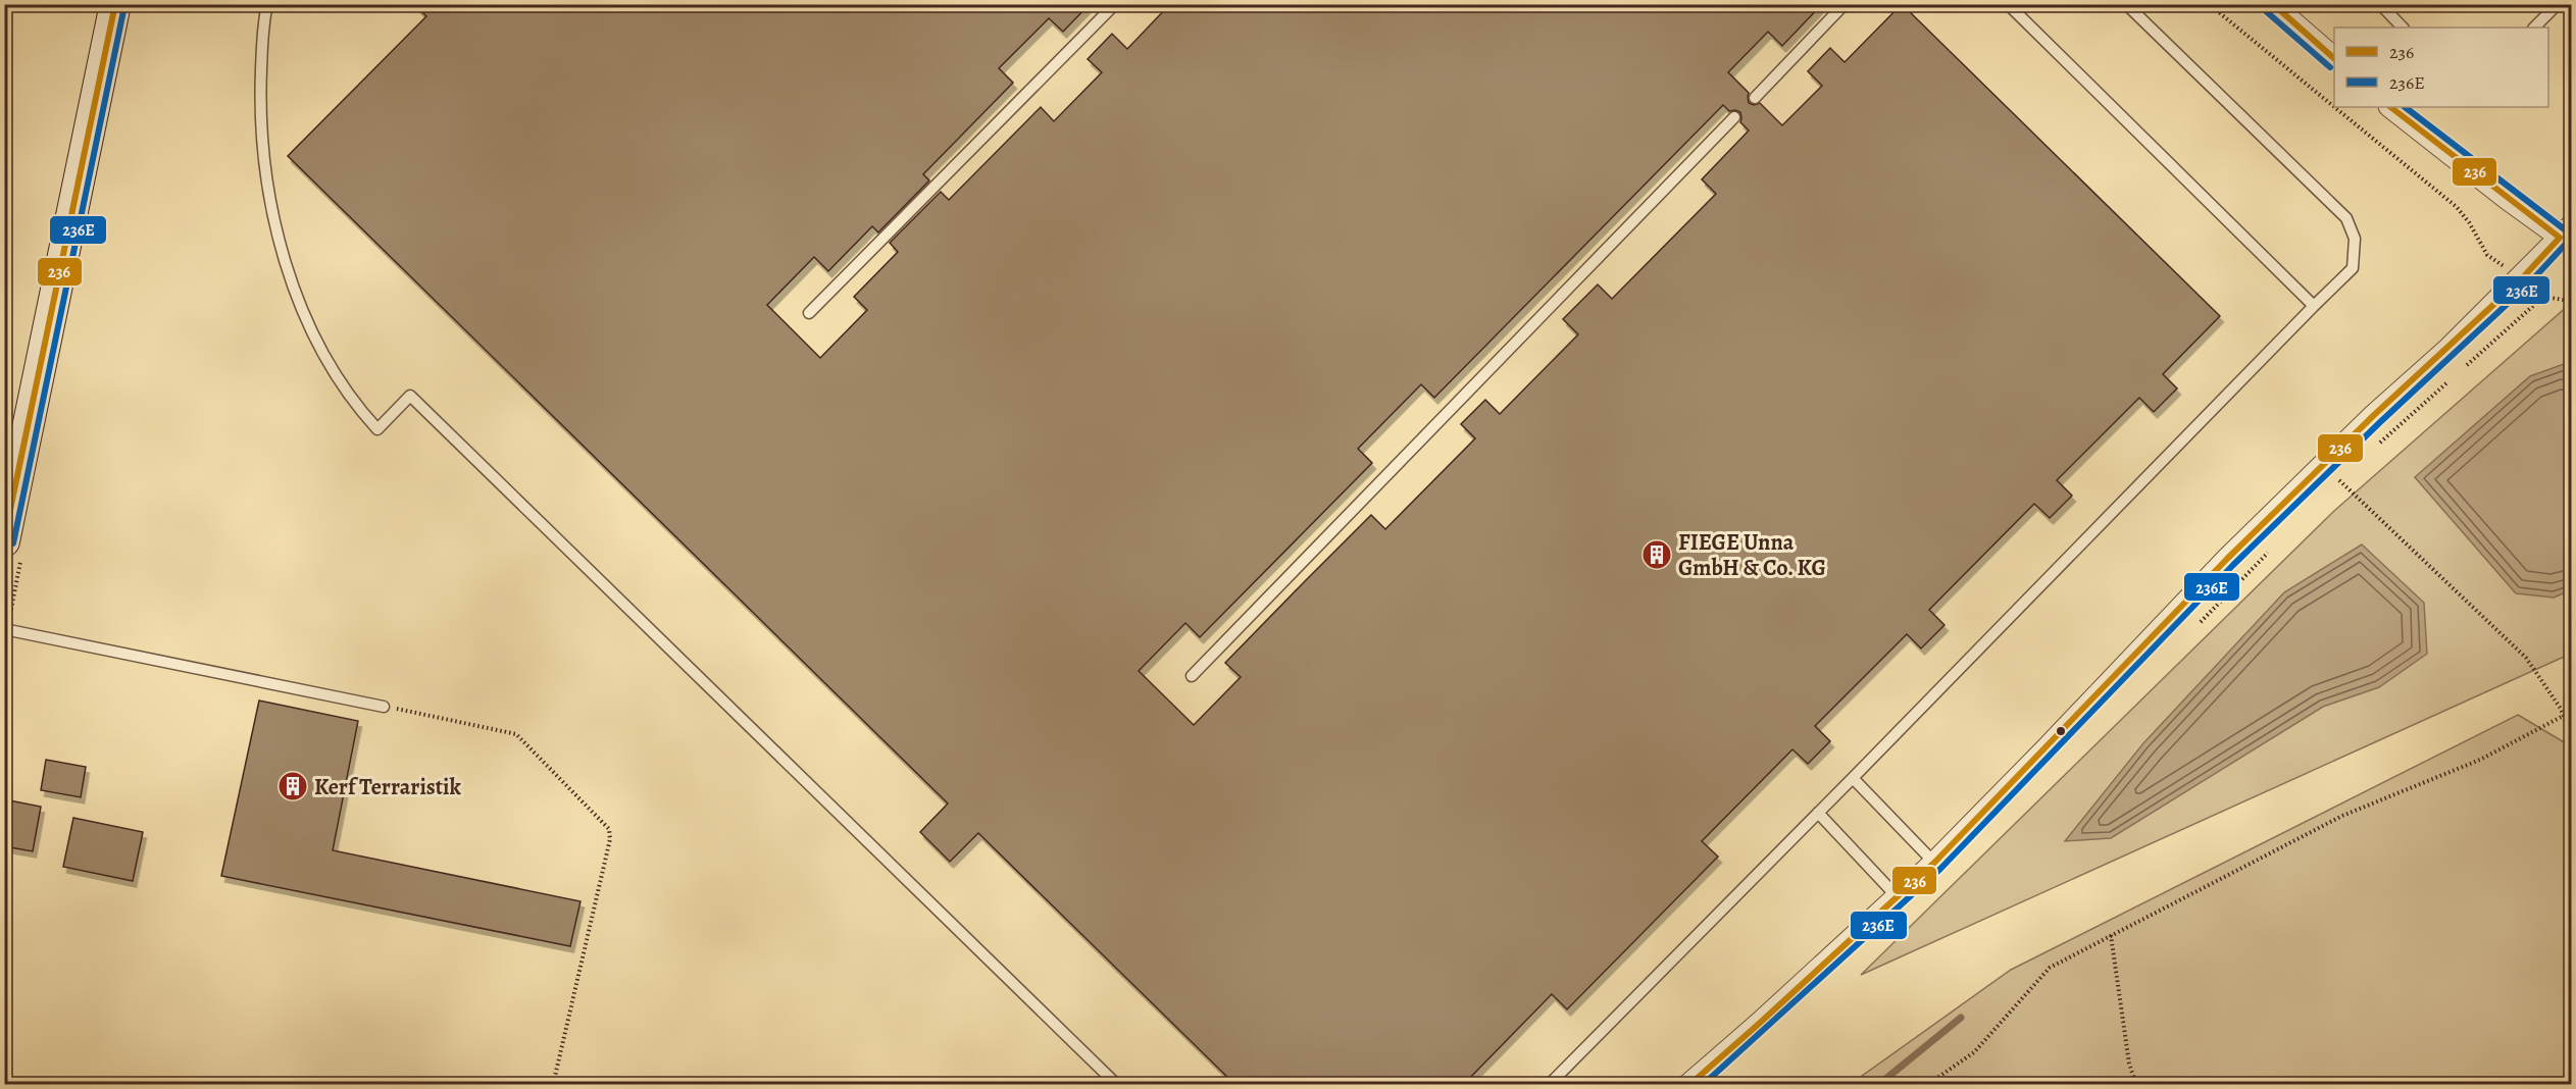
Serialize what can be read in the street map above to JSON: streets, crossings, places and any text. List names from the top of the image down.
{
  "places": {
    "building": ["FIEGE Unna GmbH & Co. KG", "Kerf Terraristik"]
  },
  "lines": ["transit line 236", "transit line 236E"],
  "legend": ["236", "236E"]
}
